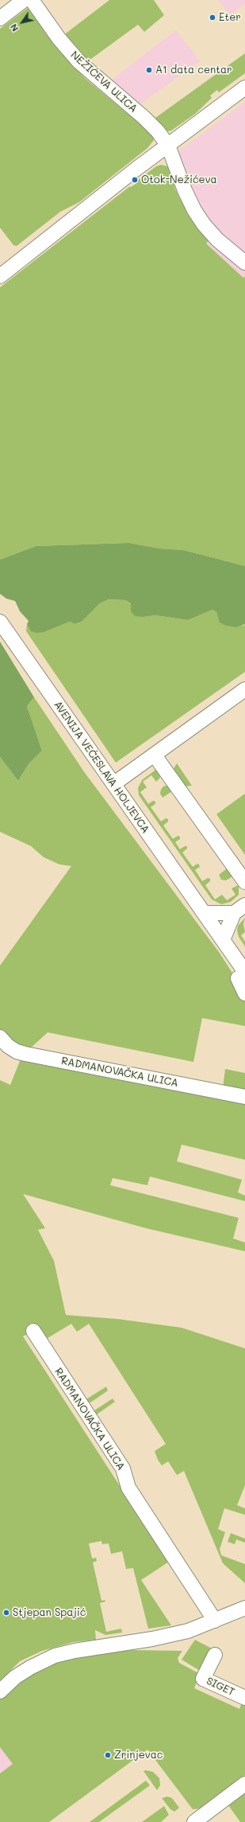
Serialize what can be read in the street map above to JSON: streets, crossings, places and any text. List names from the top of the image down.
{
  "streets": {
    "street": [
      "NEŽIĆEVA ULICA",
      "AVENIJA VEĆESLAVA HOLJEVCA",
      "RADMANOVAČKA ULICA",
      "SIGET"
    ]
  },
  "places": [
    "Eter",
    "A1 data centar",
    "Otok-Nežićeva",
    "Stjepan Spajić",
    "Zrinjevac"
  ],
  "north": "bottom left"
}
